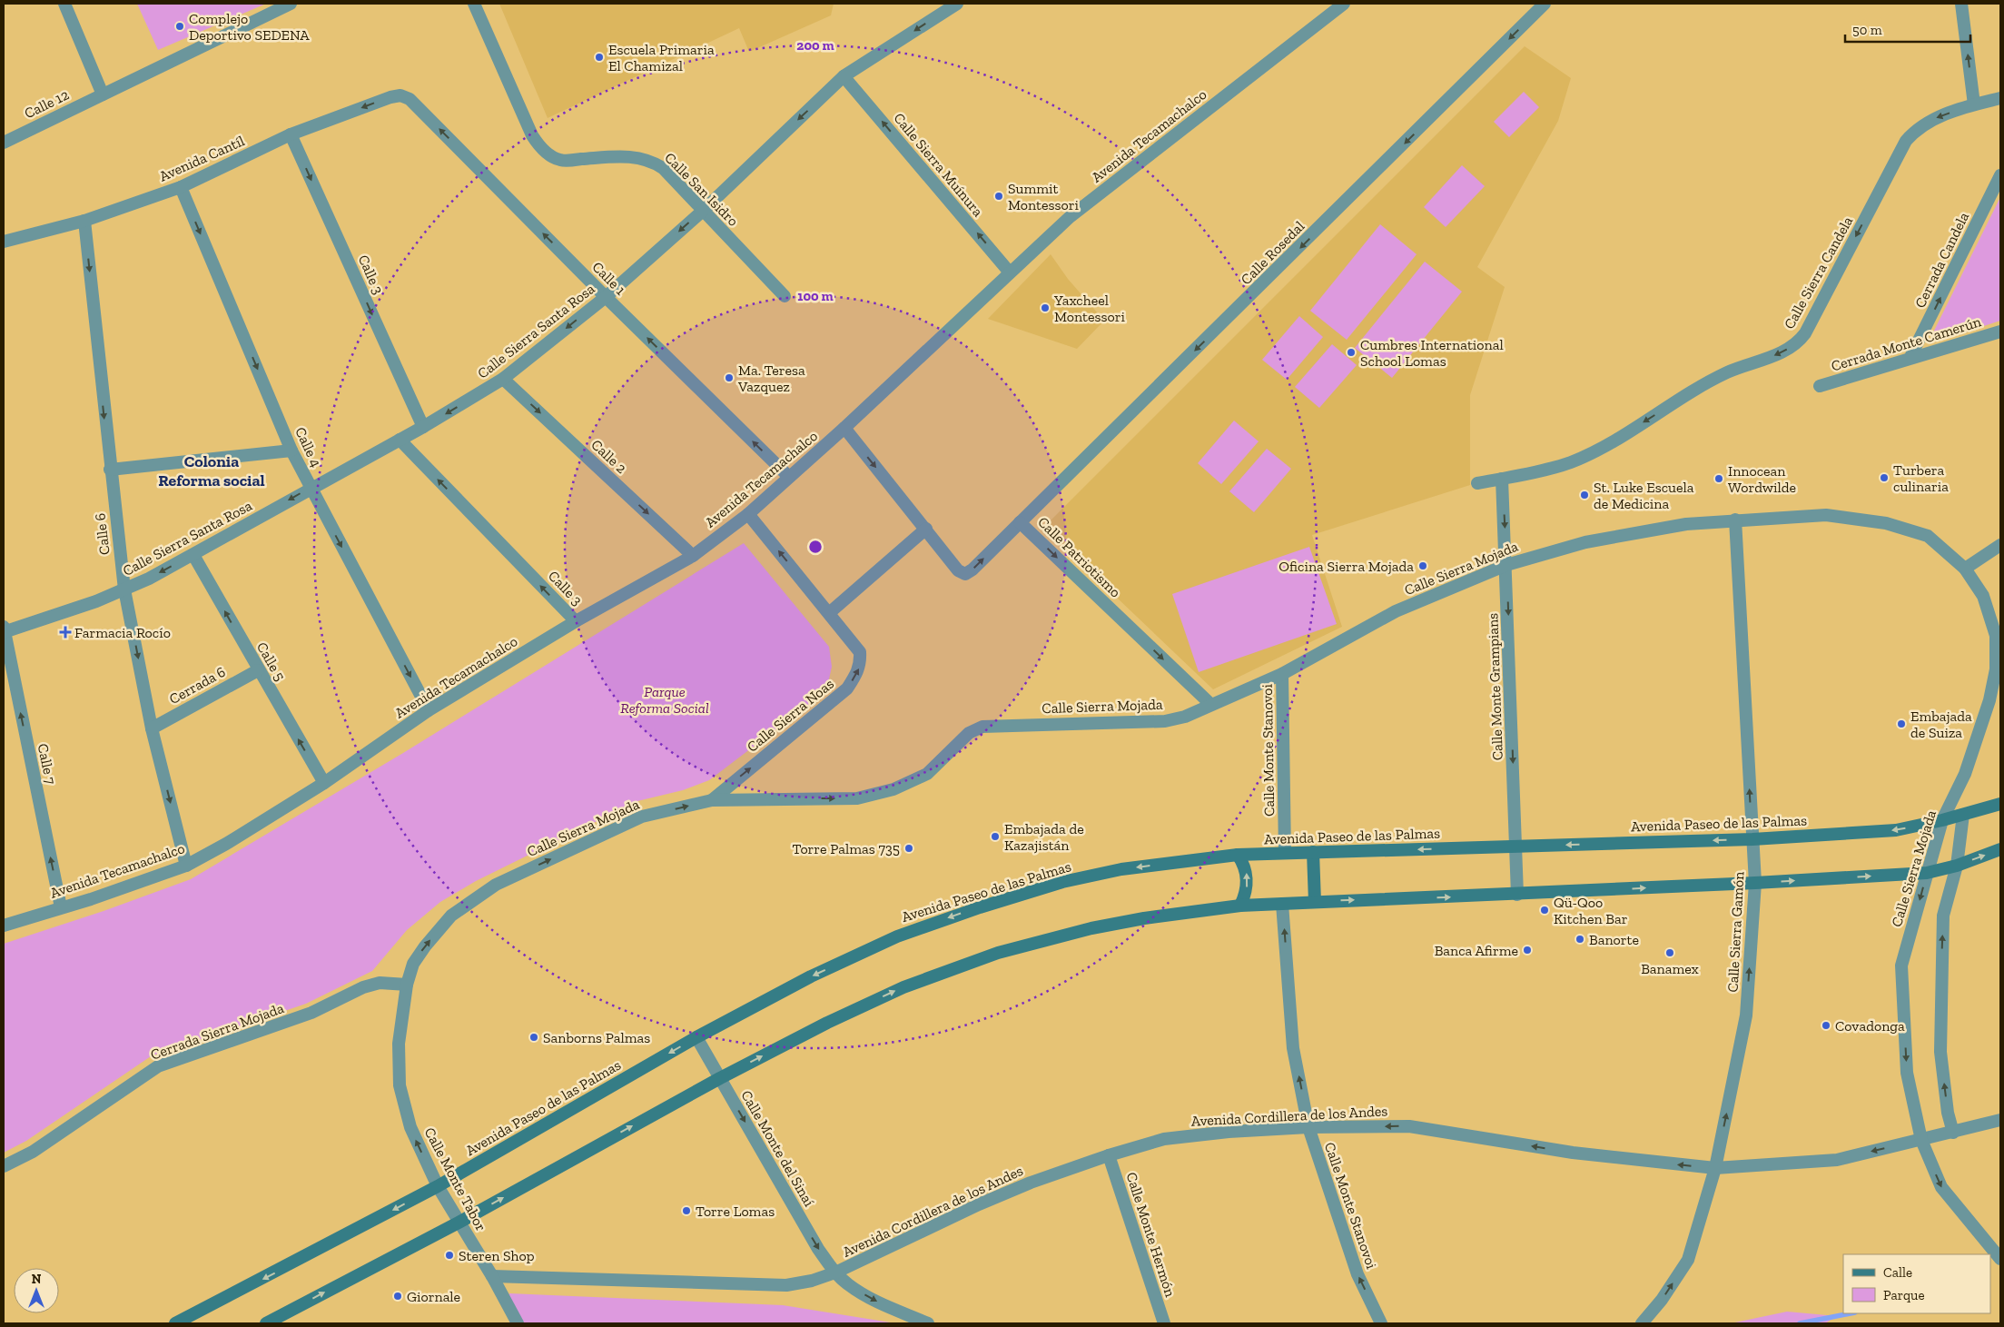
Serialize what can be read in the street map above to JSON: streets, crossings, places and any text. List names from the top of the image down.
{
  "streets": {
    "main road": ["Avenida Paseo de las Palmas"],
    "street": [
      "Calle 12",
      "Avenida Tecamachalco",
      "Avenida Cantíl",
      "Calle Sierra Muínura",
      "Calle San Isidro",
      "Calle Rosedal",
      "Cerrada Candela",
      "Calle Sierra Candela",
      "Calle 3",
      "Calle 1",
      "Calle Sierra Santa Rosa",
      "Cerrada Monte Camerún",
      "Calle 4",
      "Calle 2",
      "Calle 6",
      "Calle Patriotismo",
      "Calle Sierra Mojada",
      "Calle 5",
      "Cerrada 6",
      "Calle Monte Grampians",
      "Calle Sierra Noas",
      "Calle Monte Stanovoi",
      "Calle 7",
      "Calle Sierra Gamón",
      "Cerrada Sierra Mojada",
      "Avenida Cordillera de los Andes",
      "Calle Monte del Sinaí",
      "Calle Monte Tabor",
      "Calle Monte Hermón"
    ]
  },
  "crossings": [
    ["Avenida Tecamachalco", "Calle Sierra Muínura"],
    ["Avenida Tecamachalco", "Calle 3"],
    ["Avenida Tecamachalco", "Calle 1"],
    ["Avenida Tecamachalco", "Calle 4"],
    ["Avenida Tecamachalco", "Calle 2"],
    ["Avenida Tecamachalco", "Calle 6"],
    ["Avenida Tecamachalco", "Calle Patriotismo"],
    ["Avenida Tecamachalco", "Calle 5"],
    ["Avenida Tecamachalco", "Calle Sierra Noas"],
    ["Avenida Tecamachalco", "Calle 7"],
    ["Avenida Cantíl", "Calle 3"],
    ["Avenida Cantíl", "Calle 1"],
    ["Avenida Cantíl", "Calle 4"],
    ["Avenida Cantíl", "Calle 6"],
    ["Calle Sierra Muínura", "Calle Sierra Santa Rosa"],
    ["Calle San Isidro", "Calle Sierra Santa Rosa"],
    ["Calle Rosedal", "Calle Patriotismo"],
    ["Cerrada Candela", "Cerrada Monte Camerún"],
    ["Calle Sierra Candela", "Calle Monte Grampians"],
    ["Calle 3", "Calle Sierra Santa Rosa"],
    ["Calle 1", "Calle Sierra Santa Rosa"],
    ["Calle Sierra Santa Rosa", "Calle 4"],
    ["Calle Sierra Santa Rosa", "Calle 2"],
    ["Calle Sierra Santa Rosa", "Calle 6"],
    ["Calle Sierra Santa Rosa", "Calle 5"],
    ["Calle Sierra Santa Rosa", "Calle 7"],
    ["Calle 6", "Cerrada 6"],
    ["Calle Patriotismo", "Calle Sierra Mojada"],
    ["Calle Sierra Mojada", "Calle Monte Grampians"],
    ["Calle Sierra Mojada", "Calle Sierra Noas"],
    ["Calle Sierra Mojada", "Calle Monte Stanovoi"],
    ["Calle Sierra Mojada", "Avenida Paseo de las Palmas"],
    ["Calle Sierra Mojada", "Calle Sierra Gamón"],
    ["Calle Sierra Mojada", "Cerrada Sierra Mojada"],
    ["Calle Sierra Mojada", "Avenida Cordillera de los Andes"],
    ["Calle Sierra Mojada", "Calle Monte Tabor"],
    ["Calle 5", "Cerrada 6"],
    ["Calle Monte Grampians", "Avenida Paseo de las Palmas"],
    ["Calle Monte Stanovoi", "Avenida Paseo de las Palmas"],
    ["Calle Monte Stanovoi", "Avenida Cordillera de los Andes"],
    ["Avenida Paseo de las Palmas", "Calle Sierra Gamón"],
    ["Avenida Paseo de las Palmas", "Calle Monte del Sinaí"],
    ["Avenida Paseo de las Palmas", "Calle Monte Tabor"],
    ["Calle Sierra Gamón", "Avenida Cordillera de los Andes"],
    ["Cerrada Sierra Mojada", "Calle Monte Tabor"],
    ["Avenida Cordillera de los Andes", "Calle Monte del Sinaí"],
    ["Avenida Cordillera de los Andes", "Calle Monte Tabor"],
    ["Avenida Cordillera de los Andes", "Calle Monte Hermón"]
  ],
  "one_way": [
    "Calle Sierra Muínura",
    "Calle Rosedal",
    "Cerrada Candela",
    "Calle Sierra Candela",
    "Calle 1",
    "Calle Sierra Santa Rosa",
    "Calle 4",
    "Calle 2",
    "Calle 6",
    "Calle Patriotismo",
    "Calle 5",
    "Calle Monte Grampians",
    "Calle Monte Stanovoi",
    "Calle 7",
    "Calle Sierra Gamón",
    "Avenida Cordillera de los Andes",
    "Calle Monte del Sinaí",
    "Calle Monte Tabor"
  ],
  "districts": ["Colonia Reforma social"],
  "parks": ["Parque Reforma Social"],
  "places": {
    "other": [
      "Complejo Deportivo SEDENA",
      "Escuela Primaria El Chamizal",
      "Summit Montessori",
      "Yaxcheel Montessori",
      "Cumbres International School Lomas",
      "Ma. Teresa Vazquez",
      "Turbera culinaria",
      "Innocean Wordwilde",
      "St. Luke Escuela de Medicina",
      "Oficina Sierra Mojada",
      "Embajada de Suiza",
      "Embajada de Kazajistán",
      "Torre Palmas 735",
      "Qü-Qoo Kitchen Bar",
      "Banorte",
      "Banca Afirme",
      "Banamex",
      "Covadonga",
      "Sanborns Palmas",
      "Torre Lomas",
      "Steren Shop",
      "Giornale"
    ],
    "health": ["Farmacia Rocío"]
  },
  "legend": ["Calle", "Parque"],
  "scale_bar": "50 m",
  "north": "top",
  "rings": ["200 m", "100 m"]
}
